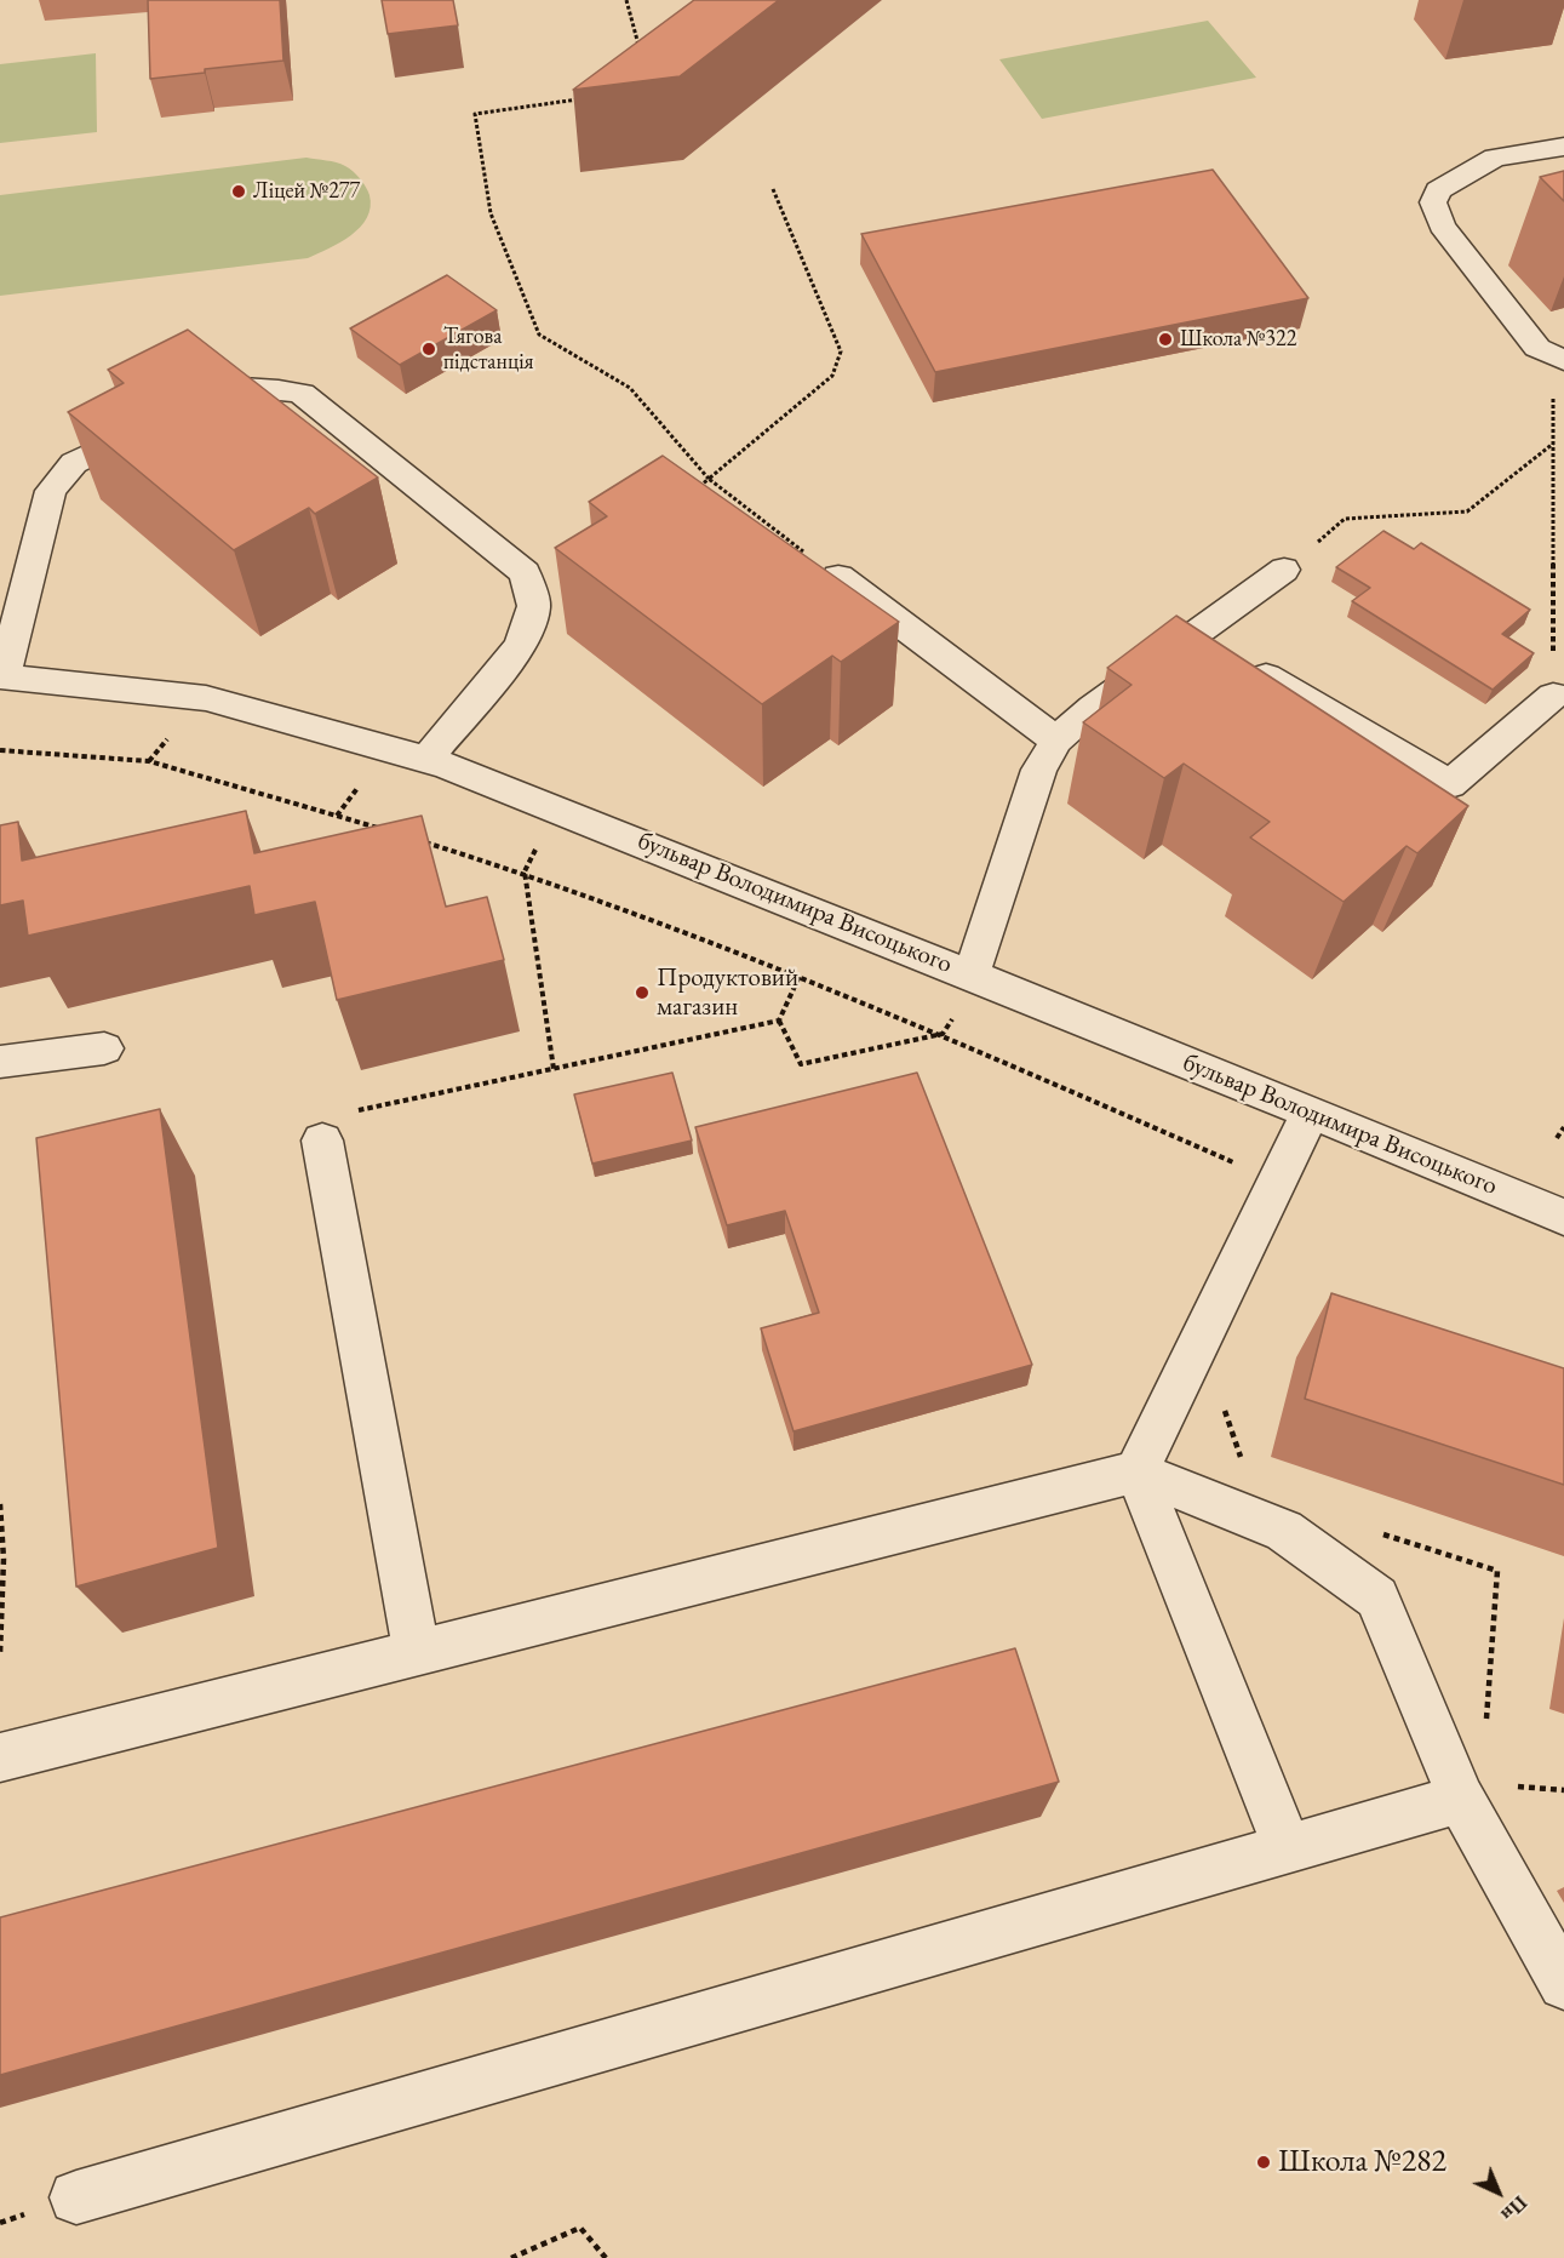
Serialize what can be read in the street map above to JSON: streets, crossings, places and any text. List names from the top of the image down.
{
  "streets": {
    "street": ["бульвар Володимира Висоцького"]
  },
  "places": [
    "Ліцей №277",
    "Школа №322",
    "Тягова пiдстанцiя",
    "Продуктовий магазин",
    "Школа №282"
  ],
  "north": "bottom right"
}
